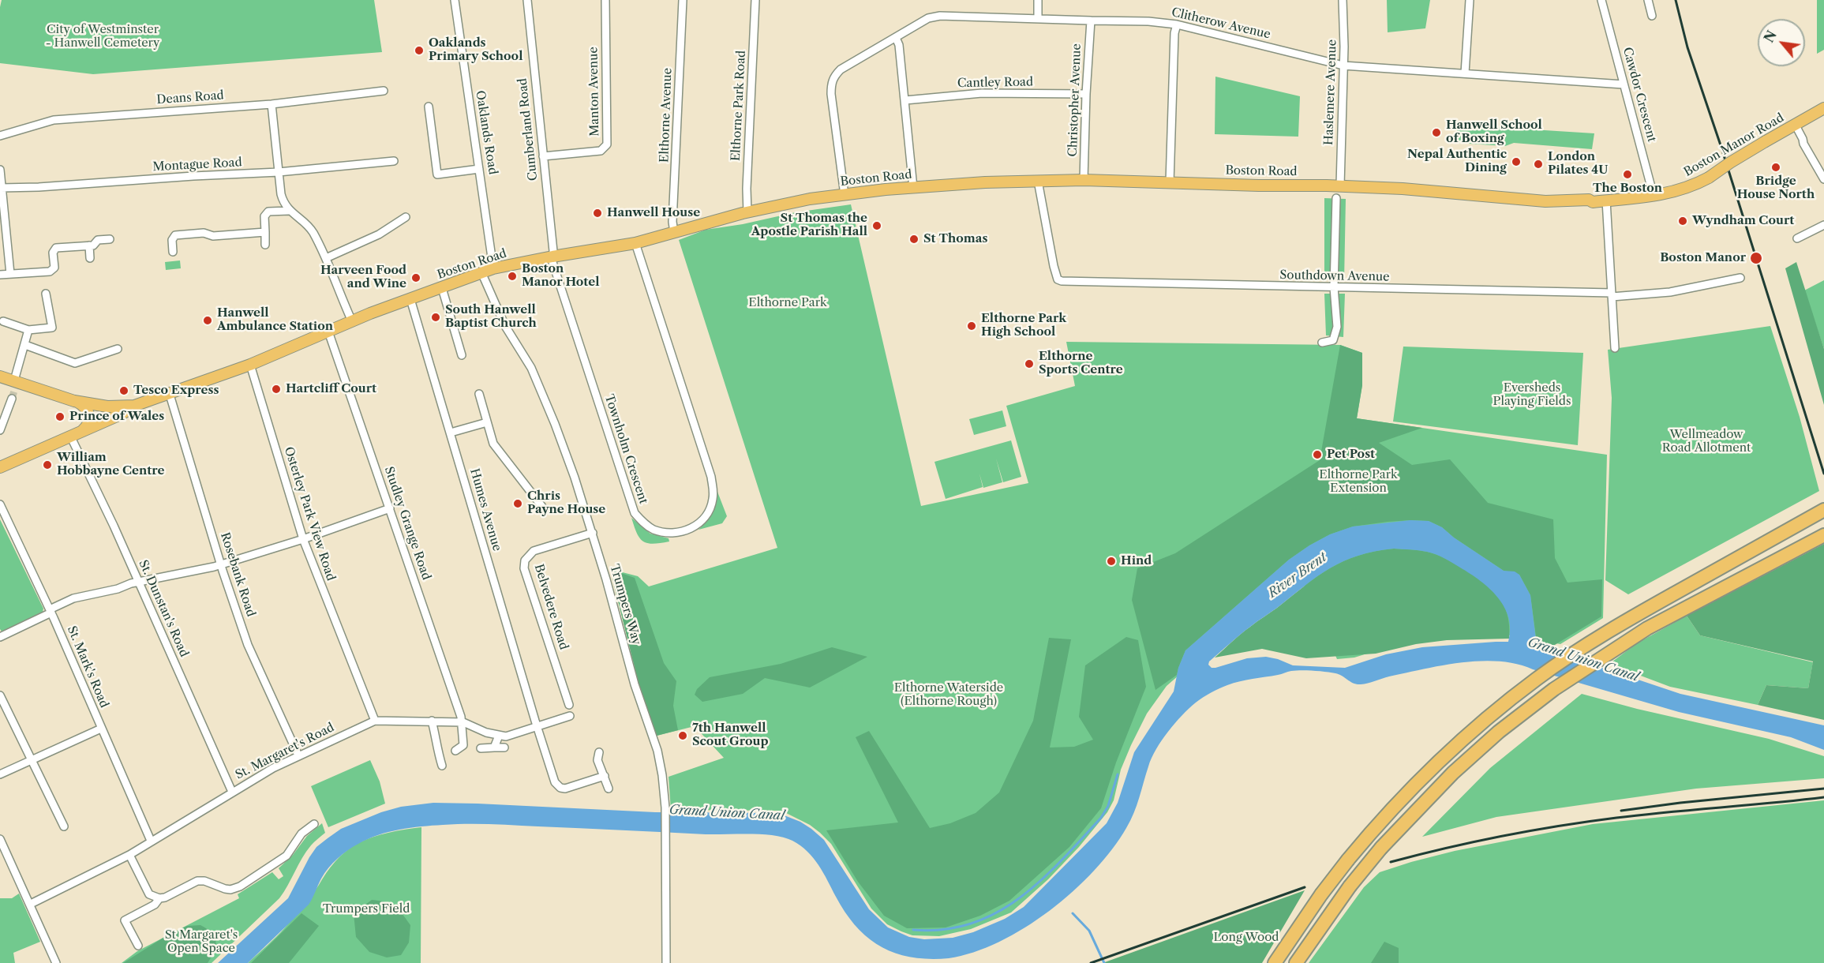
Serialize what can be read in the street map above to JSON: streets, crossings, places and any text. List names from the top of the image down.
{
  "streets": {
    "main road": ["Boston Manor Road", "Boston Road"],
    "street": [
      "Clitherow Avenue",
      "Cantley Road",
      "Manton Avenue",
      "Haslemere Avenue",
      "Cawdor Crescent",
      "Deans Road",
      "Christopher Avenue",
      "Elthorne Park Road",
      "Elthorne Avenue",
      "Cumberland Road",
      "Oaklands Road",
      "Montague Road",
      "Southdown Avenue",
      "Townholm Crescent",
      "Humes Avenue",
      "Osterley Park View Road",
      "Studley Grange Road",
      "Rosebank Road",
      "Trumpers Way",
      "Belvedere Road",
      "St. Dunstan's Road",
      "St. Mark's Road",
      "St. Margaret's Road"
    ]
  },
  "crossings": [
    ["Clitherow Avenue", "Haslemere Avenue"],
    ["Clitherow Avenue", "Cawdor Crescent"],
    ["Clitherow Avenue", "Christopher Avenue"],
    ["Clitherow Avenue", "Boston Road"],
    ["Cantley Road", "Christopher Avenue"],
    ["Manton Avenue", "Cumberland Road"],
    ["Haslemere Avenue", "Boston Road"],
    ["Cawdor Crescent", "Boston Manor Road"],
    ["Cawdor Crescent", "Boston Road"],
    ["Christopher Avenue", "Boston Road"],
    ["Elthorne Park Road", "Boston Road"],
    ["Elthorne Avenue", "Boston Road"],
    ["Cumberland Road", "Boston Road"],
    ["Cumberland Road", "Townholm Crescent"],
    ["Oaklands Road", "Boston Road"],
    ["Boston Manor Road", "Boston Road"],
    ["Boston Road", "Southdown Avenue"],
    ["Boston Road", "Townholm Crescent"],
    ["Boston Road", "Humes Avenue"],
    ["Boston Road", "Osterley Park View Road"],
    ["Boston Road", "Studley Grange Road"],
    ["Boston Road", "Rosebank Road"],
    ["Boston Road", "Trumpers Way"],
    ["Osterley Park View Road", "St. Margaret's Road"],
    ["Studley Grange Road", "St. Margaret's Road"],
    ["Rosebank Road", "St. Margaret's Road"],
    ["Trumpers Way", "Belvedere Road"],
    ["St. Dunstan's Road", "St. Margaret's Road"],
    ["St. Mark's Road", "St. Margaret's Road"]
  ],
  "water": ["River Brent", "Grand Union Canal"],
  "parks": [
    "City of Westminster - Hanwell Cemetery",
    "Elthorne Park",
    "Eversheds Playing Fields",
    "Wellmeadow Road Allotment",
    "Elthorne Park Extension",
    "Elthorne Waterside (Elthorne Rough)",
    "Trumpers Field",
    "St Margaret's Open Space",
    "Long Wood"
  ],
  "places": [
    "Oaklands Primary School",
    "Hanwell School of Boxing",
    "Nepal Authentic Dining",
    "London Pilates 4U",
    "Bridge House North",
    "The Boston",
    "Hanwell House",
    "Wyndham Court",
    "St Thomas the Apostle Parish Hall",
    "St Thomas",
    "Boston Manor",
    "Boston Manor Hotel",
    "Harveen Food and Wine",
    "South Hanwell Baptist Church",
    "Hanwell Ambulance Station",
    "Elthorne Park High School",
    "Elthorne Sports Centre",
    "Hartcliff Court",
    "Tesco Express",
    "Prince of Wales",
    "Pet Post",
    "William Hobbayne Centre",
    "Chris Payne House",
    "Hind",
    "7th Hanwell Scout Group"
  ],
  "north": "top left"
}
